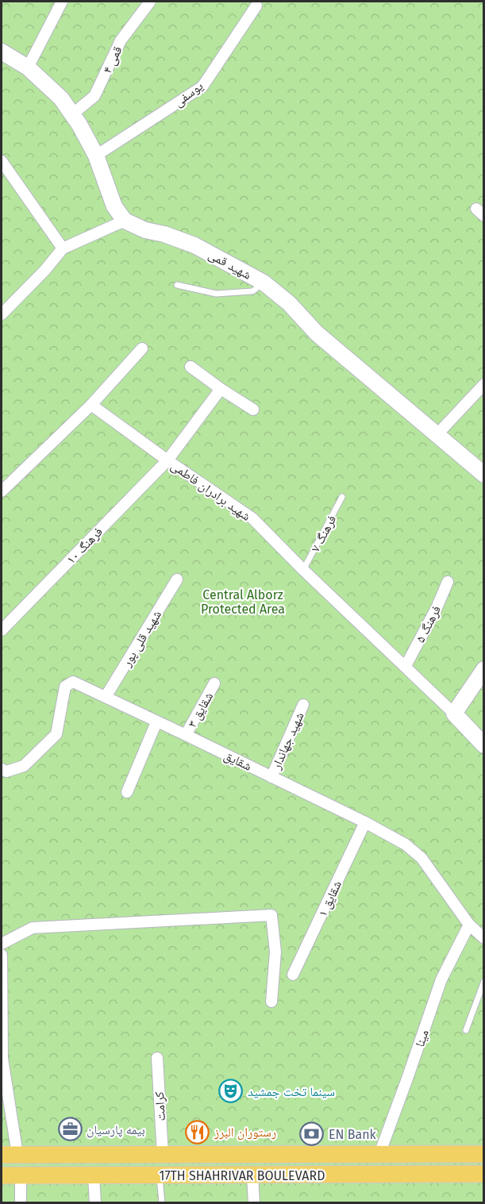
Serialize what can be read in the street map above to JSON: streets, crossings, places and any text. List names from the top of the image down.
{
  "streets": {
    "main road": ["17TH SHAHRIVAR BOULEVARD"],
    "street": [
      "قمی ۴",
      "یوسفی",
      "شهید قمی",
      "شهید برادران فاطمی",
      "فرهنگ ۱۰",
      "فرهنگ ۵",
      "شهید قلی پور",
      "شقایق ۳",
      "شهید جهاندار",
      "شقایق",
      "شقایق ۱",
      "مینا",
      "کرامت"
    ],
    "lane": ["فرهنگ ۷"]
  },
  "crossings": [
    ["شهید برادران فاطمی", "فرهنگ ۷"],
    ["شهید برادران فاطمی", "فرهنگ ۱۰"],
    ["شهید برادران فاطمی", "فرهنگ ۵"],
    ["شهید قلی پور", "شقایق"],
    ["شقایق ۳", "شقایق"],
    ["شهید جهاندار", "شقایق"],
    ["شقایق", "شقایق ۱"],
    ["شقایق", "مینا"],
    ["مینا", "17TH SHAHRIVAR BOULEVARD"],
    ["کرامت", "17TH SHAHRIVAR BOULEVARD"]
  ],
  "parks": ["Central Alborz Protected Area"],
  "places": {
    "theatre": ["سینما تخت جمشید"],
    "office": ["بیمه پارسیان"],
    "restaurant": ["رستوران البرز"],
    "bank": ["EN Bank"]
  }
}
